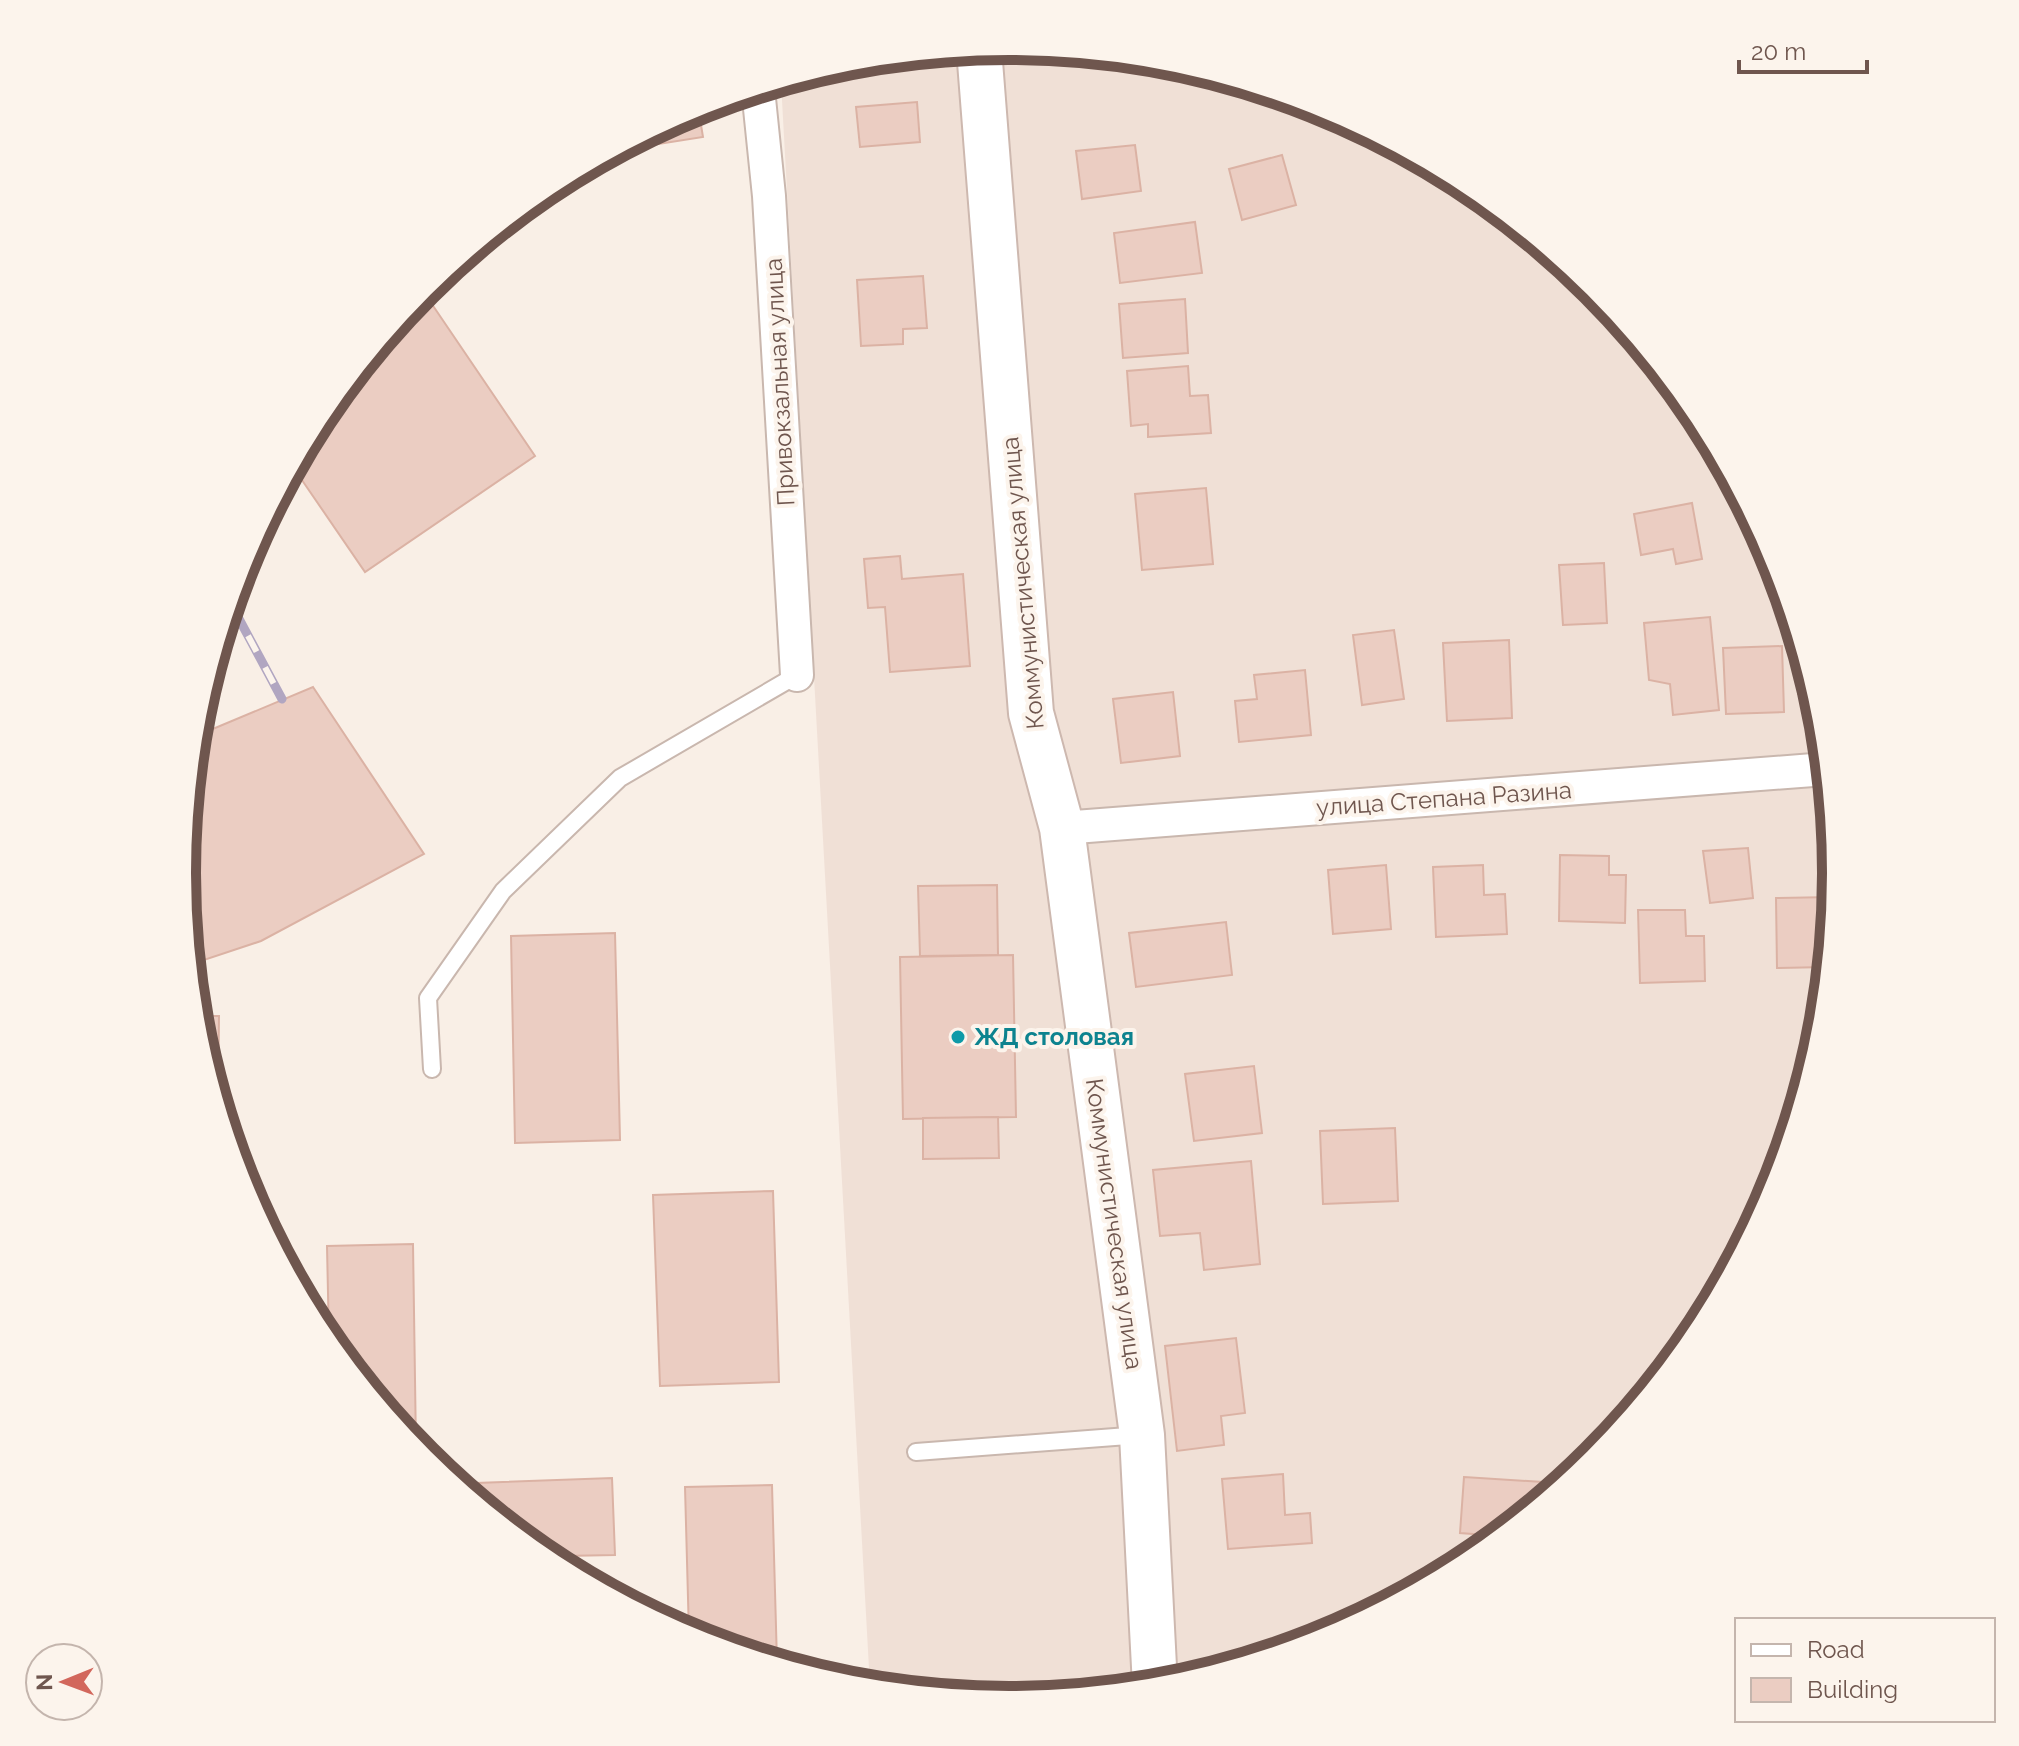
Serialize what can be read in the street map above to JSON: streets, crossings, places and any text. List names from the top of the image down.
{
  "streets": {
    "street": ["Привокзальная улица", "Коммунистическая улица", "улица Степана Разина"]
  },
  "crossings": [
    ["Коммунистическая улица", "улица Степана Разина"]
  ],
  "places": ["ЖД столовая"],
  "legend": ["Road", "Building"],
  "scale_bar": "20 m",
  "north": "left"
}
